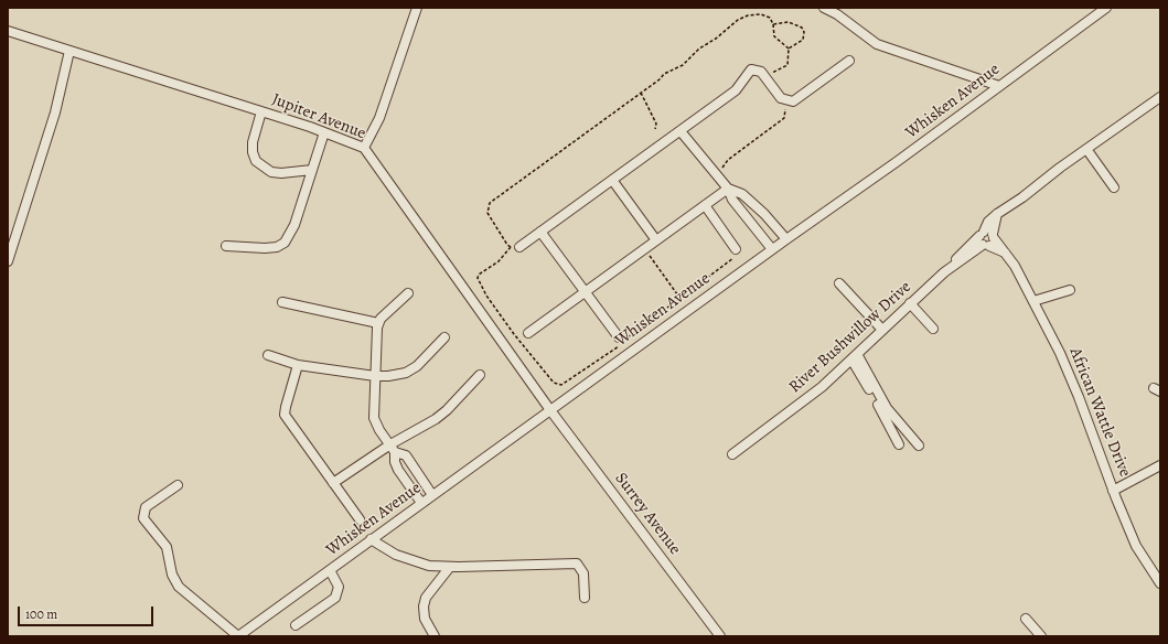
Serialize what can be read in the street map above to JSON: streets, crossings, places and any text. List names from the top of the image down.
{
  "streets": {
    "street": [
      "Whisken Avenue",
      "Jupiter Avenue",
      "River Bushwillow Drive",
      "African Wattle Drive",
      "Surrey Avenue"
    ]
  },
  "crossings": [
    ["Whisken Avenue", "Jupiter Avenue"],
    ["Whisken Avenue", "Surrey Avenue"],
    ["Jupiter Avenue", "Surrey Avenue"],
    ["River Bushwillow Drive", "African Wattle Drive"]
  ],
  "scale_bar": "100 m"
}
